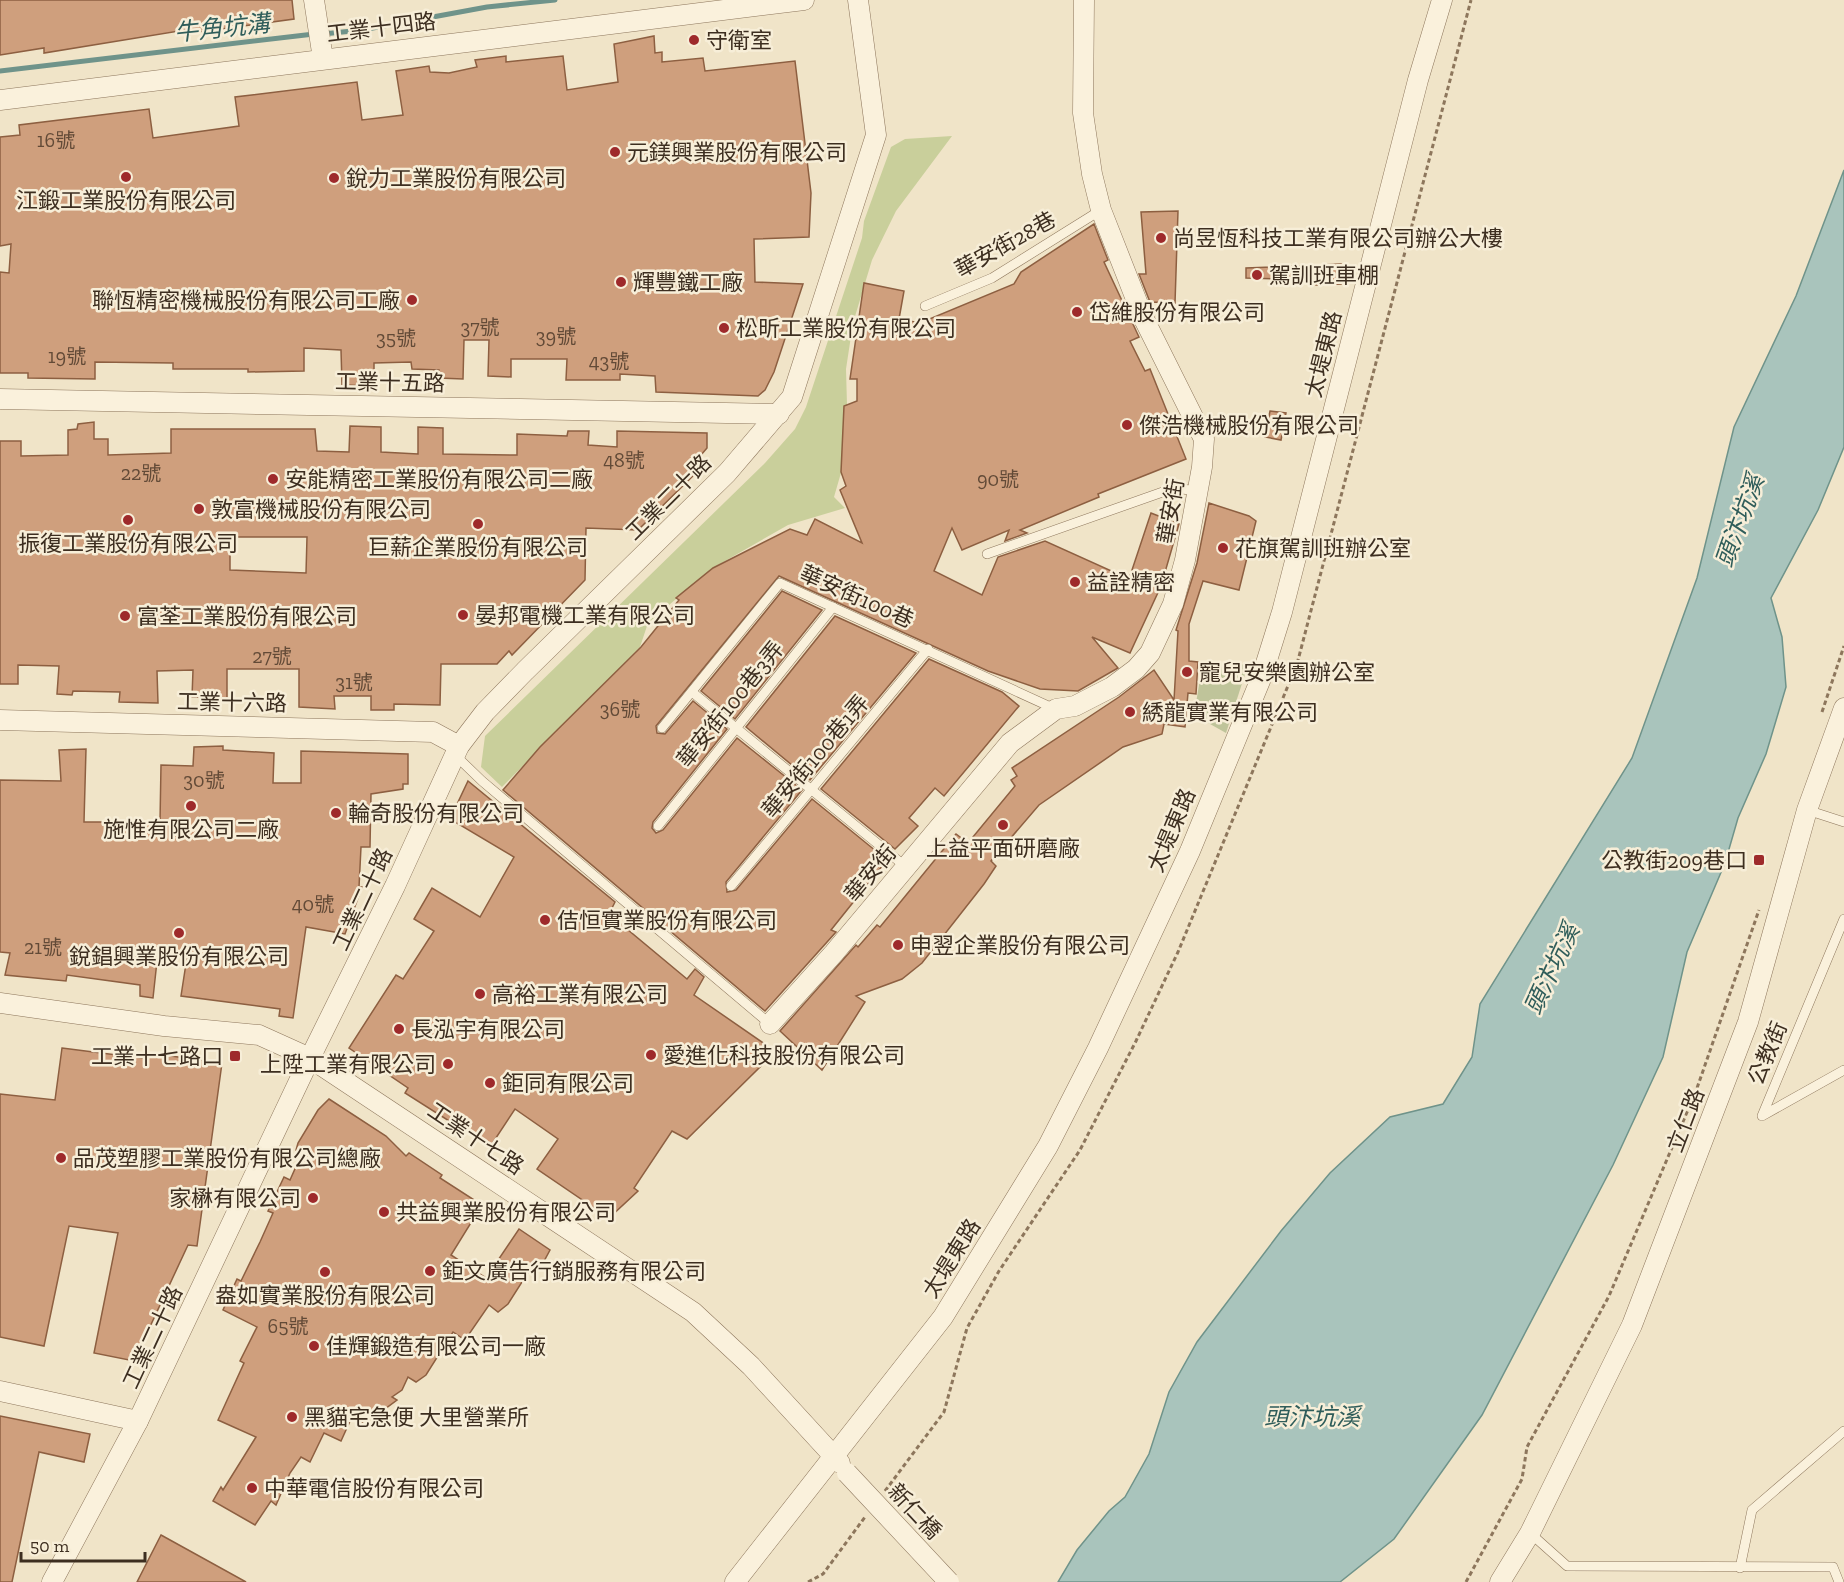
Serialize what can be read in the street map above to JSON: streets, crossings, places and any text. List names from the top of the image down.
{
  "streets": {
    "street": [
      "工業十四路",
      "太堤東路",
      "工業十五路",
      "工業二十路",
      "華安街",
      "工業十六路",
      "立仁路",
      "工業十七路",
      "新仁橋"
    ],
    "lane": [
      "華安街28巷",
      "華安街100巷",
      "華安街100巷3弄",
      "華安街100巷1弄",
      "公教街"
    ]
  },
  "crossings": [
    ["華安街28巷", "華安街"],
    ["太堤東路", "工業十七路"],
    ["工業十五路", "工業二十路"],
    ["工業二十路", "工業十六路"],
    ["工業二十路", "工業十七路"],
    ["華安街", "華安街100巷"],
    ["華安街100巷", "華安街100巷3弄"],
    ["華安街100巷", "華安街100巷1弄"],
    ["工業十七路", "新仁橋"]
  ],
  "water": ["牛角坑溝", "頭汴坑溪"],
  "places": {
    "other": [
      "守衛室",
      "元鎂興業股份有限公司",
      "江鍛工業股份有限公司",
      "銳力工業股份有限公司",
      "尚昱恆科技工業有限公司辦公大樓",
      "駕訓班車棚",
      "輝豐鐵工廠",
      "聯恆精密機械股份有限公司工廠",
      "岱維股份有限公司",
      "松昕工業股份有限公司",
      "傑浩機械股份有限公司",
      "安能精密工業股份有限公司二廠",
      "敦富機械股份有限公司",
      "振復工業股份有限公司",
      "巨薪企業股份有限公司",
      "花旗駕訓班辦公室",
      "益詮精密",
      "晏邦電機工業有限公司",
      "富荃工業股份有限公司",
      "寵兒安樂園辦公室",
      "綉龍實業有限公司",
      "施惟有限公司二廠",
      "輪奇股份有限公司",
      "上益平面研磨廠",
      "佶恒實業股份有限公司",
      "銳錩興業股份有限公司",
      "申翌企業股份有限公司",
      "高裕工業有限公司",
      "長泓宇有限公司",
      "愛進化科技股份有限公司",
      "上陞工業有限公司",
      "鉅同有限公司",
      "品茂塑膠工業股份有限公司總廠",
      "家楙有限公司",
      "共益興業股份有限公司",
      "鉅文廣告行銷服務有限公司",
      "盎如實業股份有限公司",
      "佳輝鍛造有限公司一廠",
      "黑貓宅急便 大里營業所",
      "中華電信股份有限公司"
    ],
    "transit": ["公教街209巷口", "工業十七路口"]
  },
  "house_numbers": [
    "16號",
    "37號",
    "39號",
    "35號",
    "19號",
    "43號",
    "48號",
    "22號",
    "90號",
    "27號",
    "31號",
    "36號",
    "30號",
    "40號",
    "21號",
    "65號"
  ],
  "scale_bar": "50 m"
}
